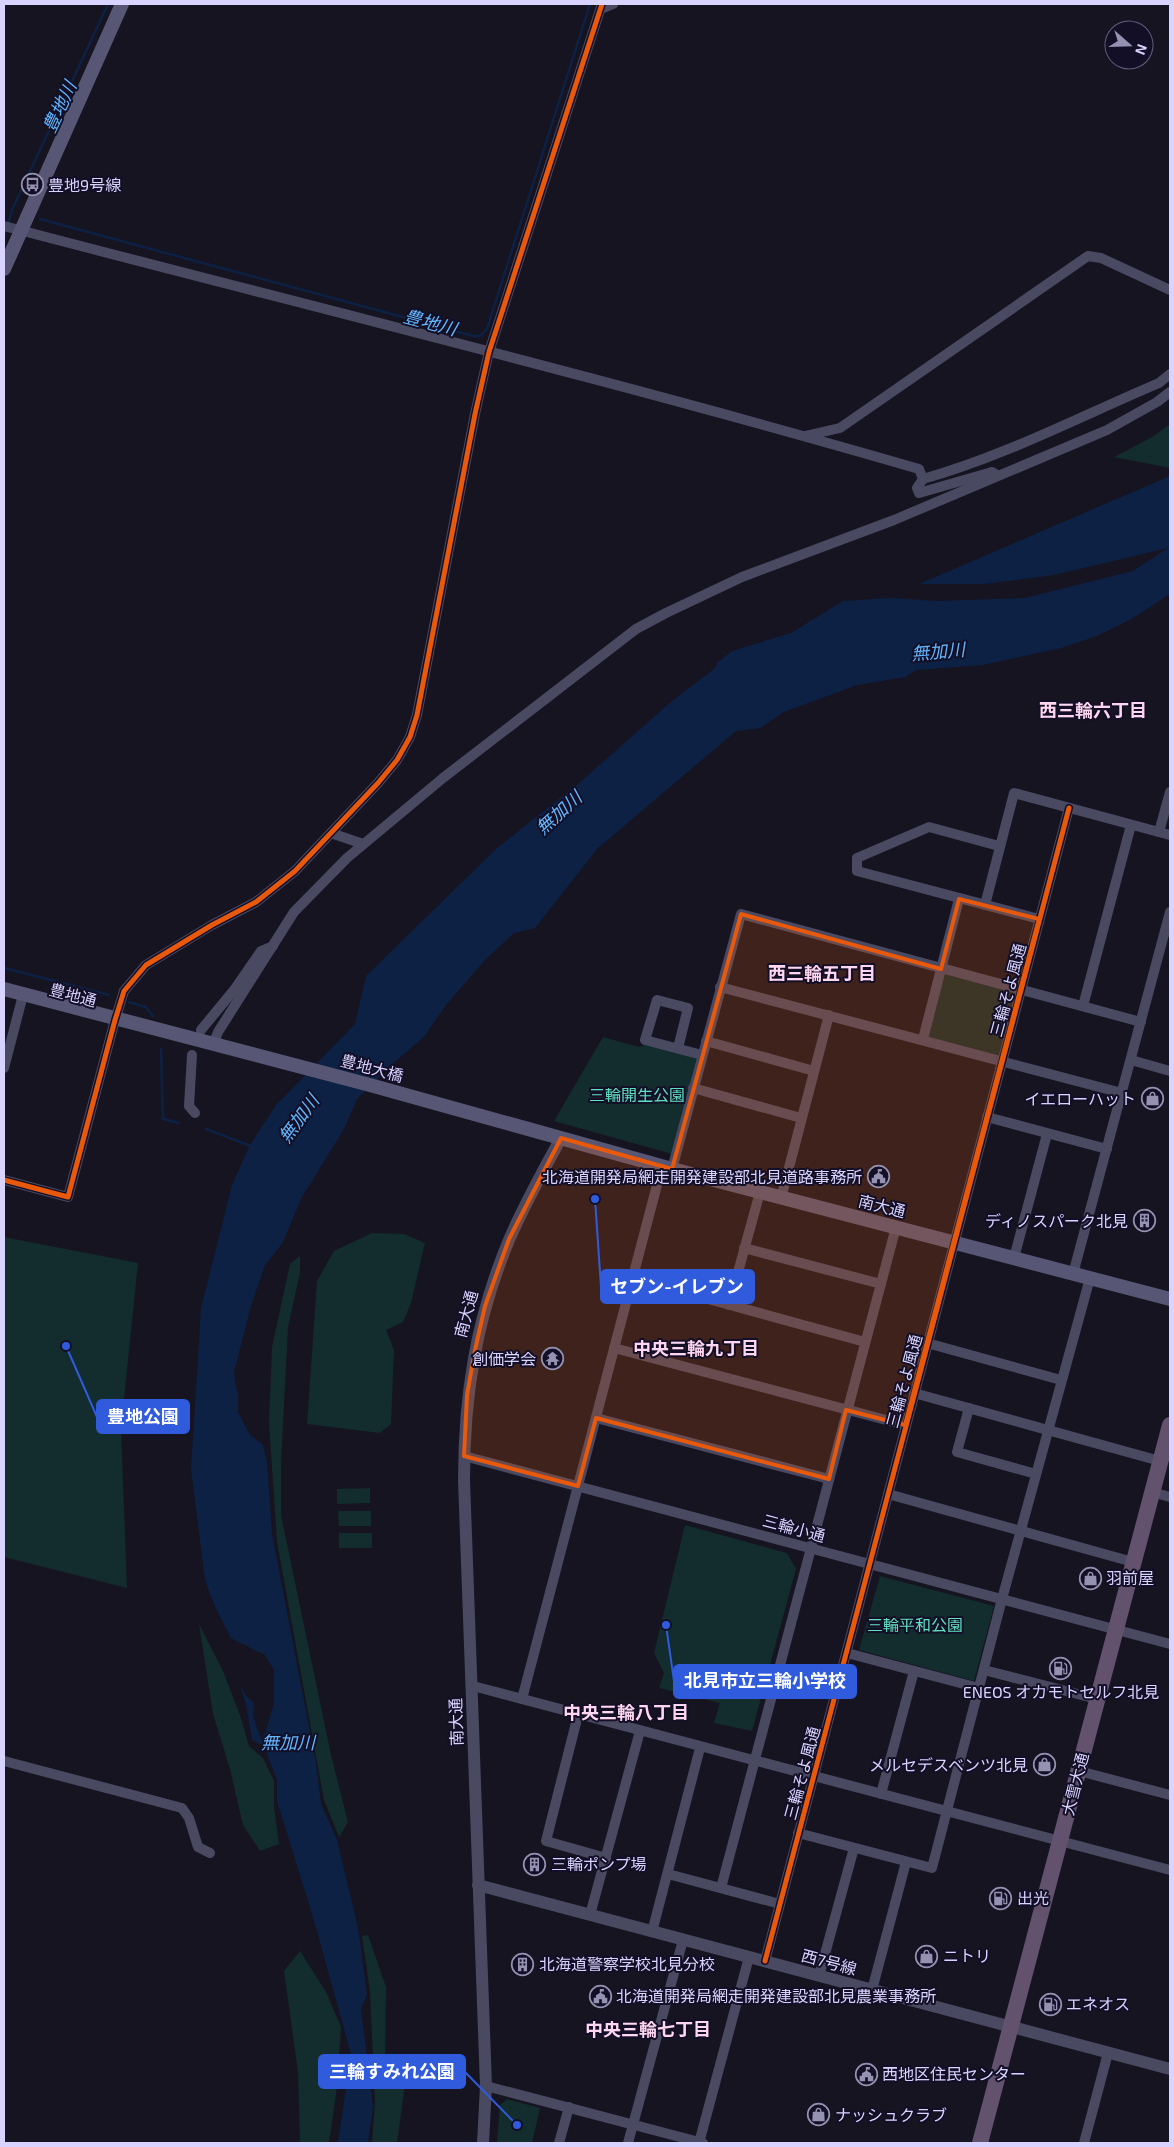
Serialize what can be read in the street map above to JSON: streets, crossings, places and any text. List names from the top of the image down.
{
  "streets": {
    "highway": ["大雪大通"],
    "main road": ["豊地通", "豊地大橋", "南大通"],
    "street": ["三輪そよ風通", "三輪小通", "西7号線"]
  },
  "crossings": [
    ["三輪そよ風通", "南大通"],
    ["三輪そよ風通", "三輪小通"],
    ["三輪そよ風通", "西7号線"],
    ["豊地通", "豊地大橋"],
    ["豊地大橋", "南大通"],
    ["南大通", "三輪小通"],
    ["南大通", "西7号線"],
    ["三輪小通", "大雪大通"],
    ["大雪大通", "西7号線"]
  ],
  "districts": [
    "西三輪六丁目",
    "西三輪五丁目",
    "中央三輪九丁目",
    "中央三輪八丁目",
    "中央三輪七丁目"
  ],
  "water": ["豊地川", "無加川"],
  "parks": ["三輪開生公園", "三輪平和公園"],
  "places": {
    "bus stop": ["豊地9号線"],
    "shop": [
      "イエローハット",
      "羽前屋",
      "メルセデスベンツ北見",
      "ニトリ",
      "ナッシュクラブ"
    ],
    "public building": ["北海道開発局網走開発建設部北見道路事務所", "北海道開発局網走開発建設部北見農業事務所", "西地区住民センター"],
    "other": [
      "セブン-イレブン",
      "豊地公園",
      "北見市立三輪小学校",
      "三輪すみれ公園"
    ],
    "building": ["ディノスパーク北見", "三輪ポンプ場", "北海道警察学校北見分校"],
    "temple": ["創価学会"],
    "fuel station": ["ENEOS オカモトセルフ北見", "出光", "エネオス"]
  },
  "north": "right"
}
